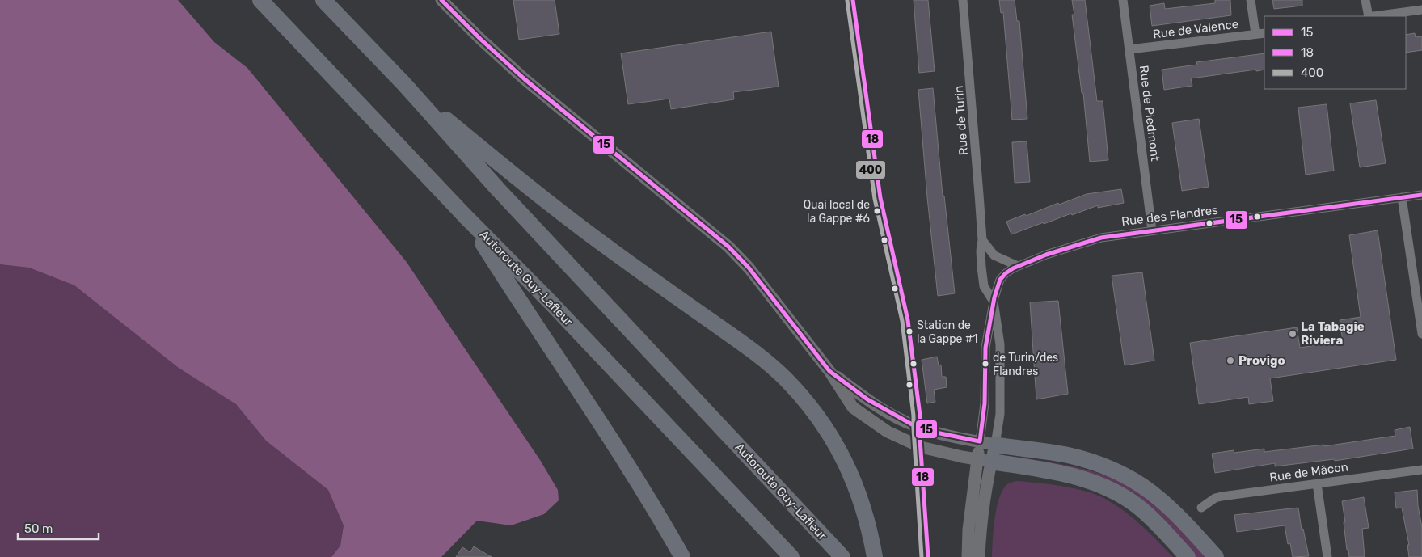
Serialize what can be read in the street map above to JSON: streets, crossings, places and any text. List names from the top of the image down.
{
  "streets": {
    "highway": ["Autoroute Guy-Lafleur"],
    "street": [
      "Rue de Valence",
      "Rue de Piedmont",
      "Rue de Turin",
      "Rue des Flandres",
      "Rue de Mâcon"
    ]
  },
  "crossings": [
    ["Rue de Valence", "Rue de Piedmont"],
    ["Rue de Piedmont", "Rue des Flandres"],
    ["Rue de Turin", "Rue des Flandres"]
  ],
  "places": [
    "Quai local de la Gappe #6",
    "Station de la Gappe #1",
    "La Tabagie Riviera",
    "Provigo",
    "de Turin/des Flandres"
  ],
  "lines": ["transit line 15", "transit line 18", "transit line 400"],
  "legend": ["15", "18", "400"],
  "scale_bar": "50 m"
}
